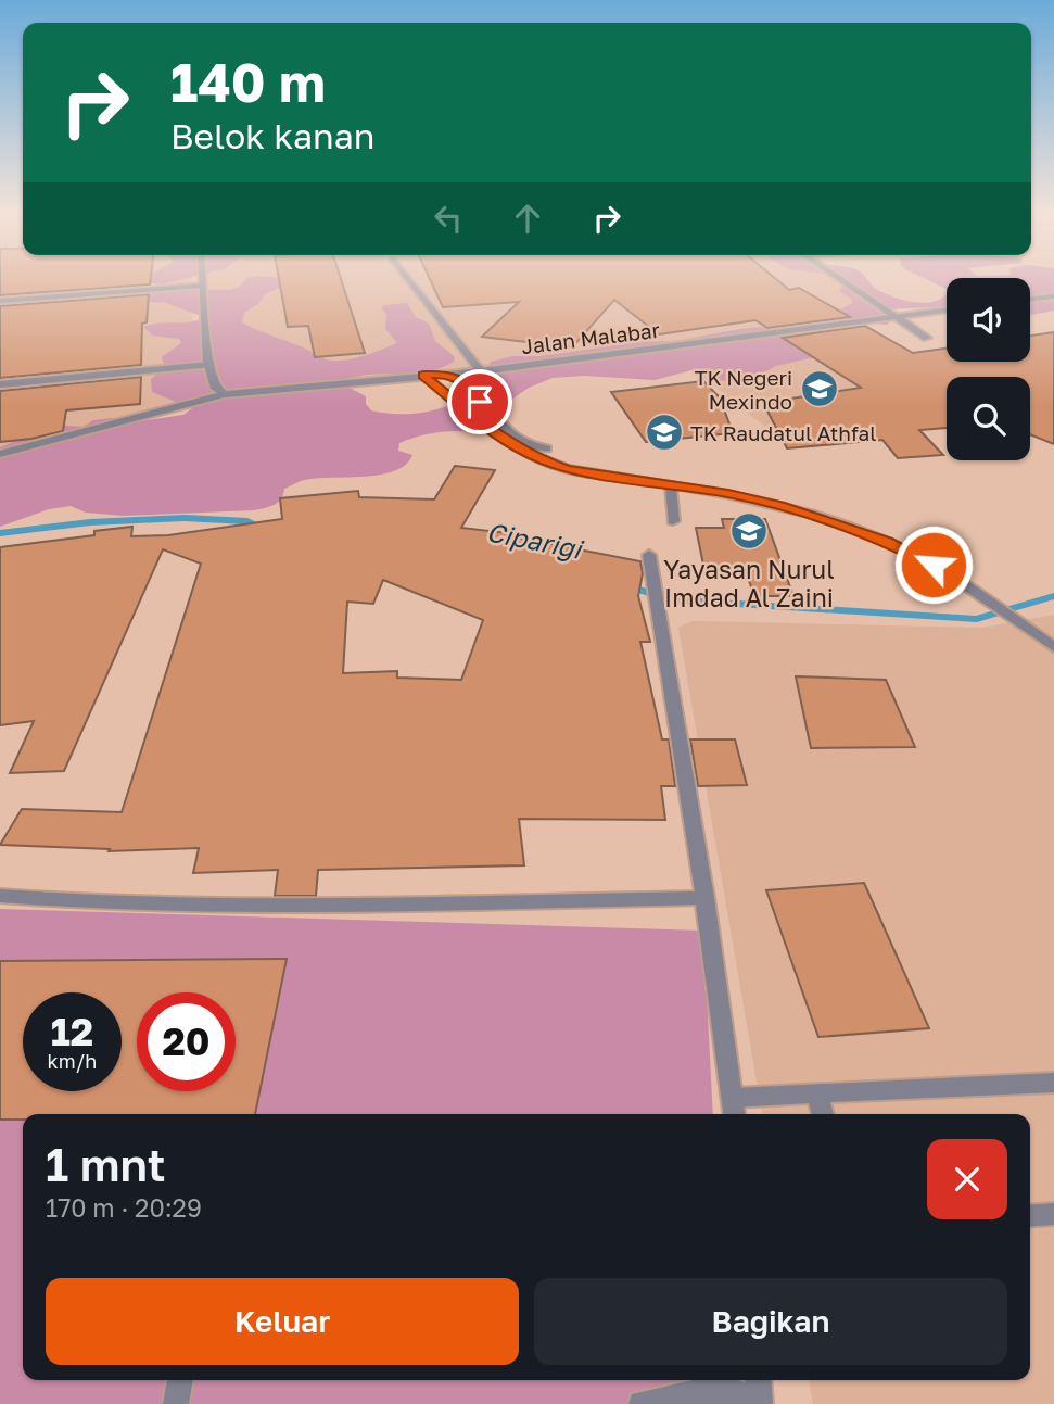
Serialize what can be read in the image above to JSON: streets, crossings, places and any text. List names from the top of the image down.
{
  "streets": {
    "street": ["Jalan Malabar"]
  },
  "water": ["Ciparigi"],
  "places": {
    "school or university": ["TK Negeri Mexindo", "TK Raudatul Athfal", "Yayasan Nurul Imdad Al Zaini"]
  },
  "page": {
    "turn": ["140 m", "Belok kanan"],
    "speed": "12 km/h",
    "limit": "20",
    "heading": ["1 mnt", "170 m · 20:29"],
    "buttons": ["Keluar", "Bagikan"]
  }
}
